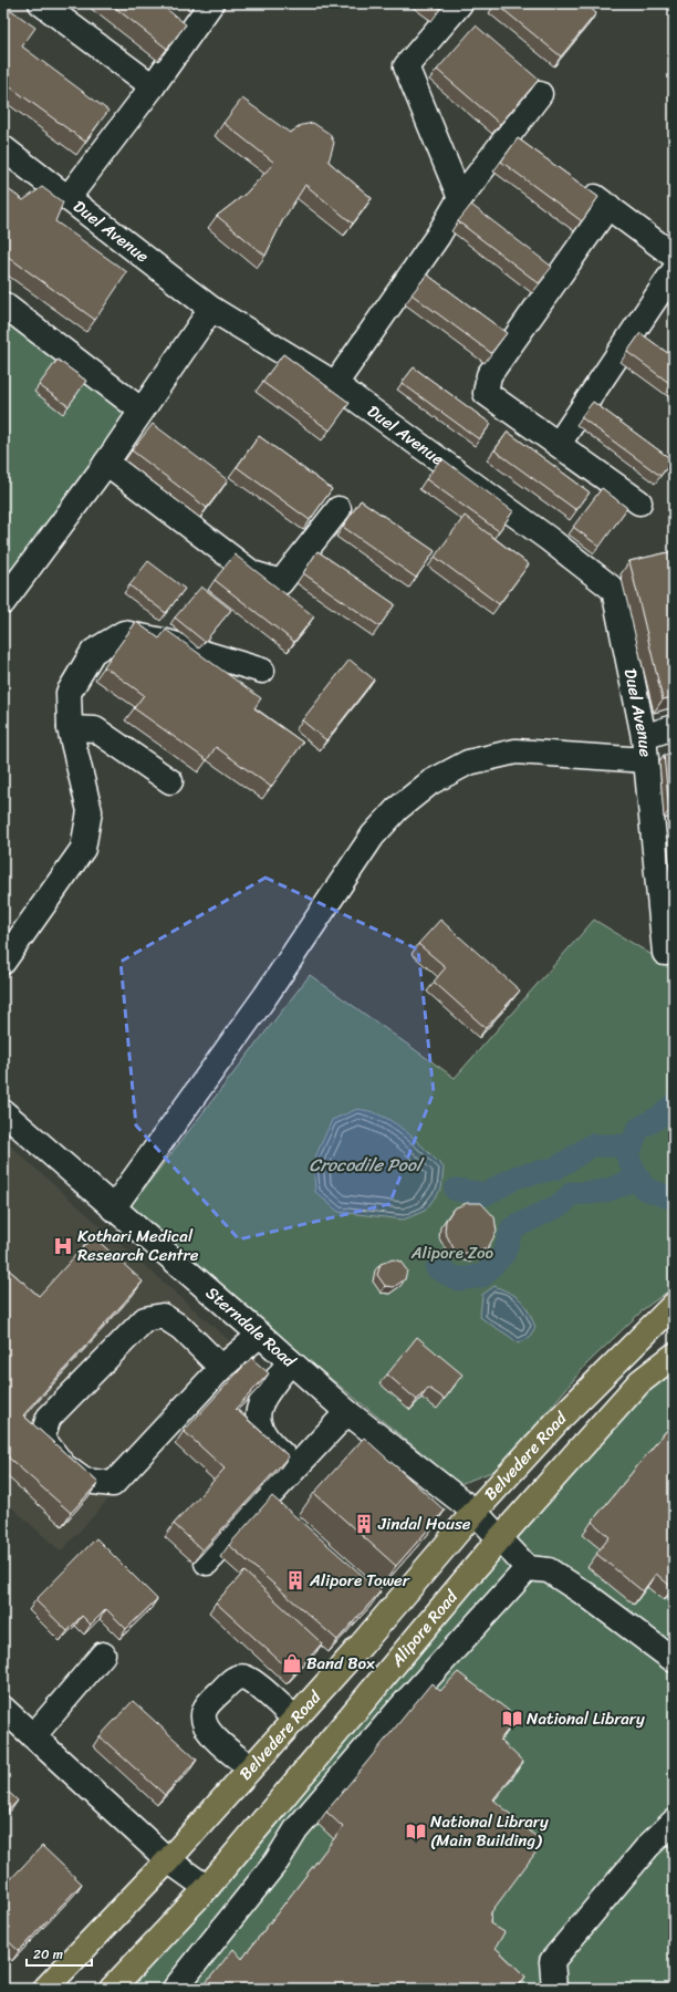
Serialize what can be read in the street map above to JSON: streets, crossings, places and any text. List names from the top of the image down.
{
  "streets": {
    "highway": ["Belvedere Road", "Alipore Road"],
    "street": ["Duel Avenue", "Sterndale Road"]
  },
  "crossings": [
    ["Sterndale Road", "Belvedere Road"],
    ["Sterndale Road", "Alipore Road"]
  ],
  "water": ["Crocodile Pool"],
  "parks": ["Alipore Zoo"],
  "places": {
    "hospital": ["Kothari Medical Research Centre"],
    "building": ["Jindal House", "Alipore Tower"],
    "shop": ["Band Box"],
    "library": ["National Library", "National Library (Main Building)"]
  },
  "scale_bar": "20 m"
}
